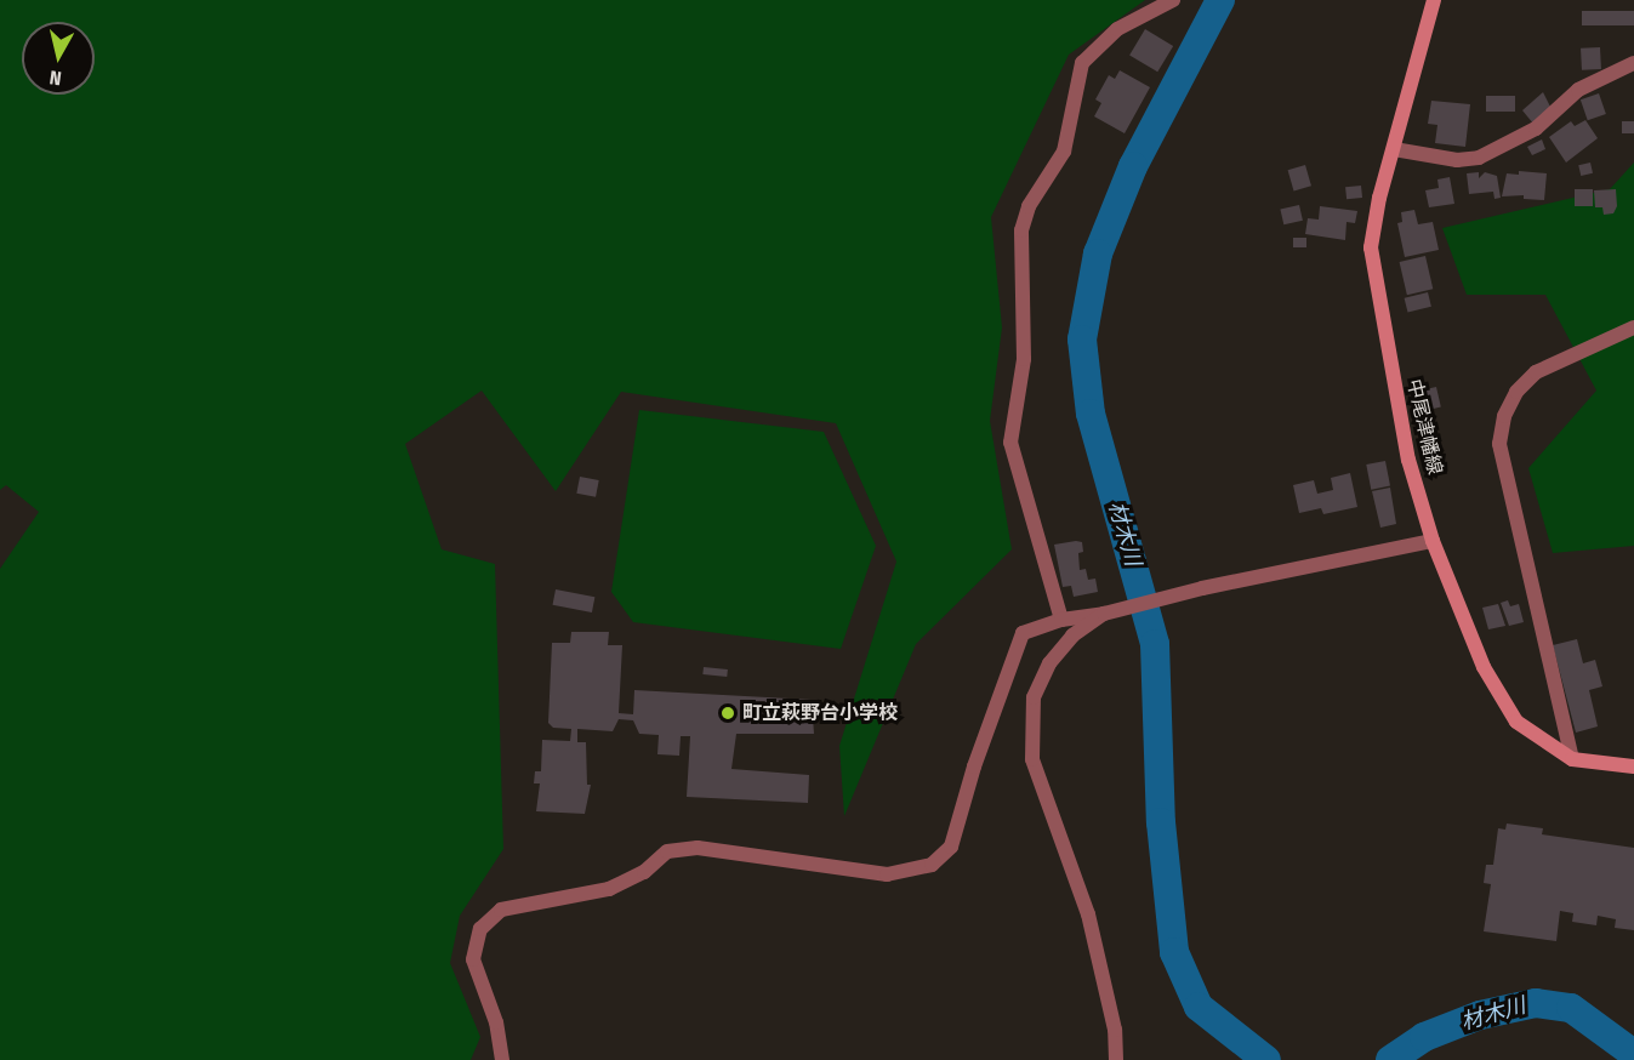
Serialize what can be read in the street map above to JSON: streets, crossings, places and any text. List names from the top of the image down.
{
  "streets": {
    "main road": ["中尾津幡線"]
  },
  "water": ["材木川"],
  "places": ["町立萩野台小学校"],
  "north": "bottom"
}
